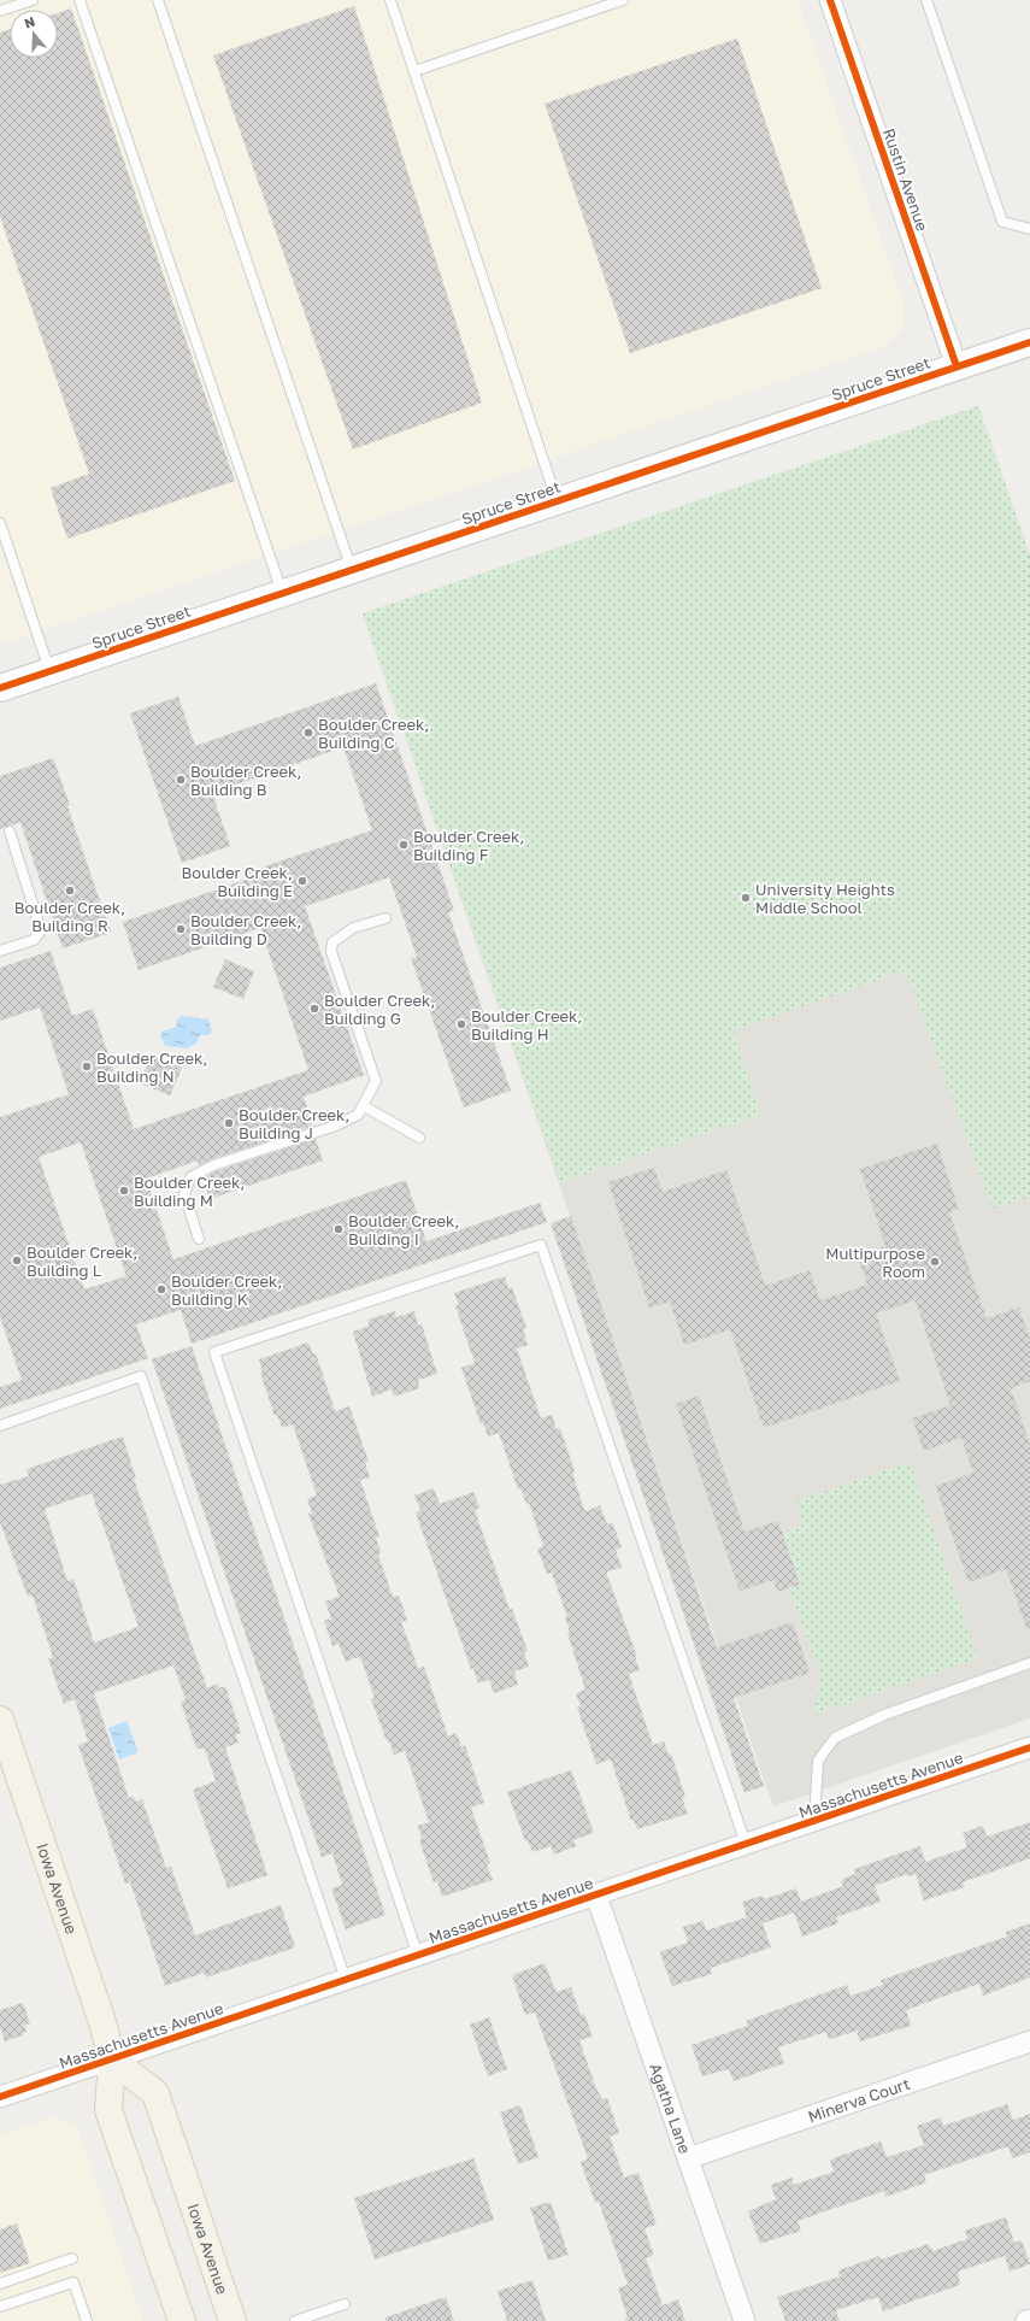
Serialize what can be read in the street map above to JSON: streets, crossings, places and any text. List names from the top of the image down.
{
  "streets": {
    "main road": ["Iowa Avenue"],
    "street": [
      "Rustin Avenue",
      "Spruce Street",
      "Massachusetts Avenue",
      "Minerva Court",
      "Agatha Lane"
    ]
  },
  "crossings": [
    ["Rustin Avenue", "Spruce Street"],
    ["Massachusetts Avenue", "Iowa Avenue"],
    ["Massachusetts Avenue", "Agatha Lane"],
    ["Minerva Court", "Agatha Lane"]
  ],
  "places": [
    "Boulder Creek, Building C",
    "Boulder Creek, Building B",
    "Boulder Creek, Building F",
    "Boulder Creek, Building E",
    "Boulder Creek, Building R",
    "University Heights Middle School",
    "Boulder Creek, Building D",
    "Boulder Creek, Building G",
    "Boulder Creek, Building H",
    "Boulder Creek, Building N",
    "Boulder Creek, Building J",
    "Boulder Creek, Building M",
    "Boulder Creek, Building I",
    "Boulder Creek, Building L",
    "Multipurpose Room",
    "Boulder Creek, Building K"
  ],
  "north": "top"
}
